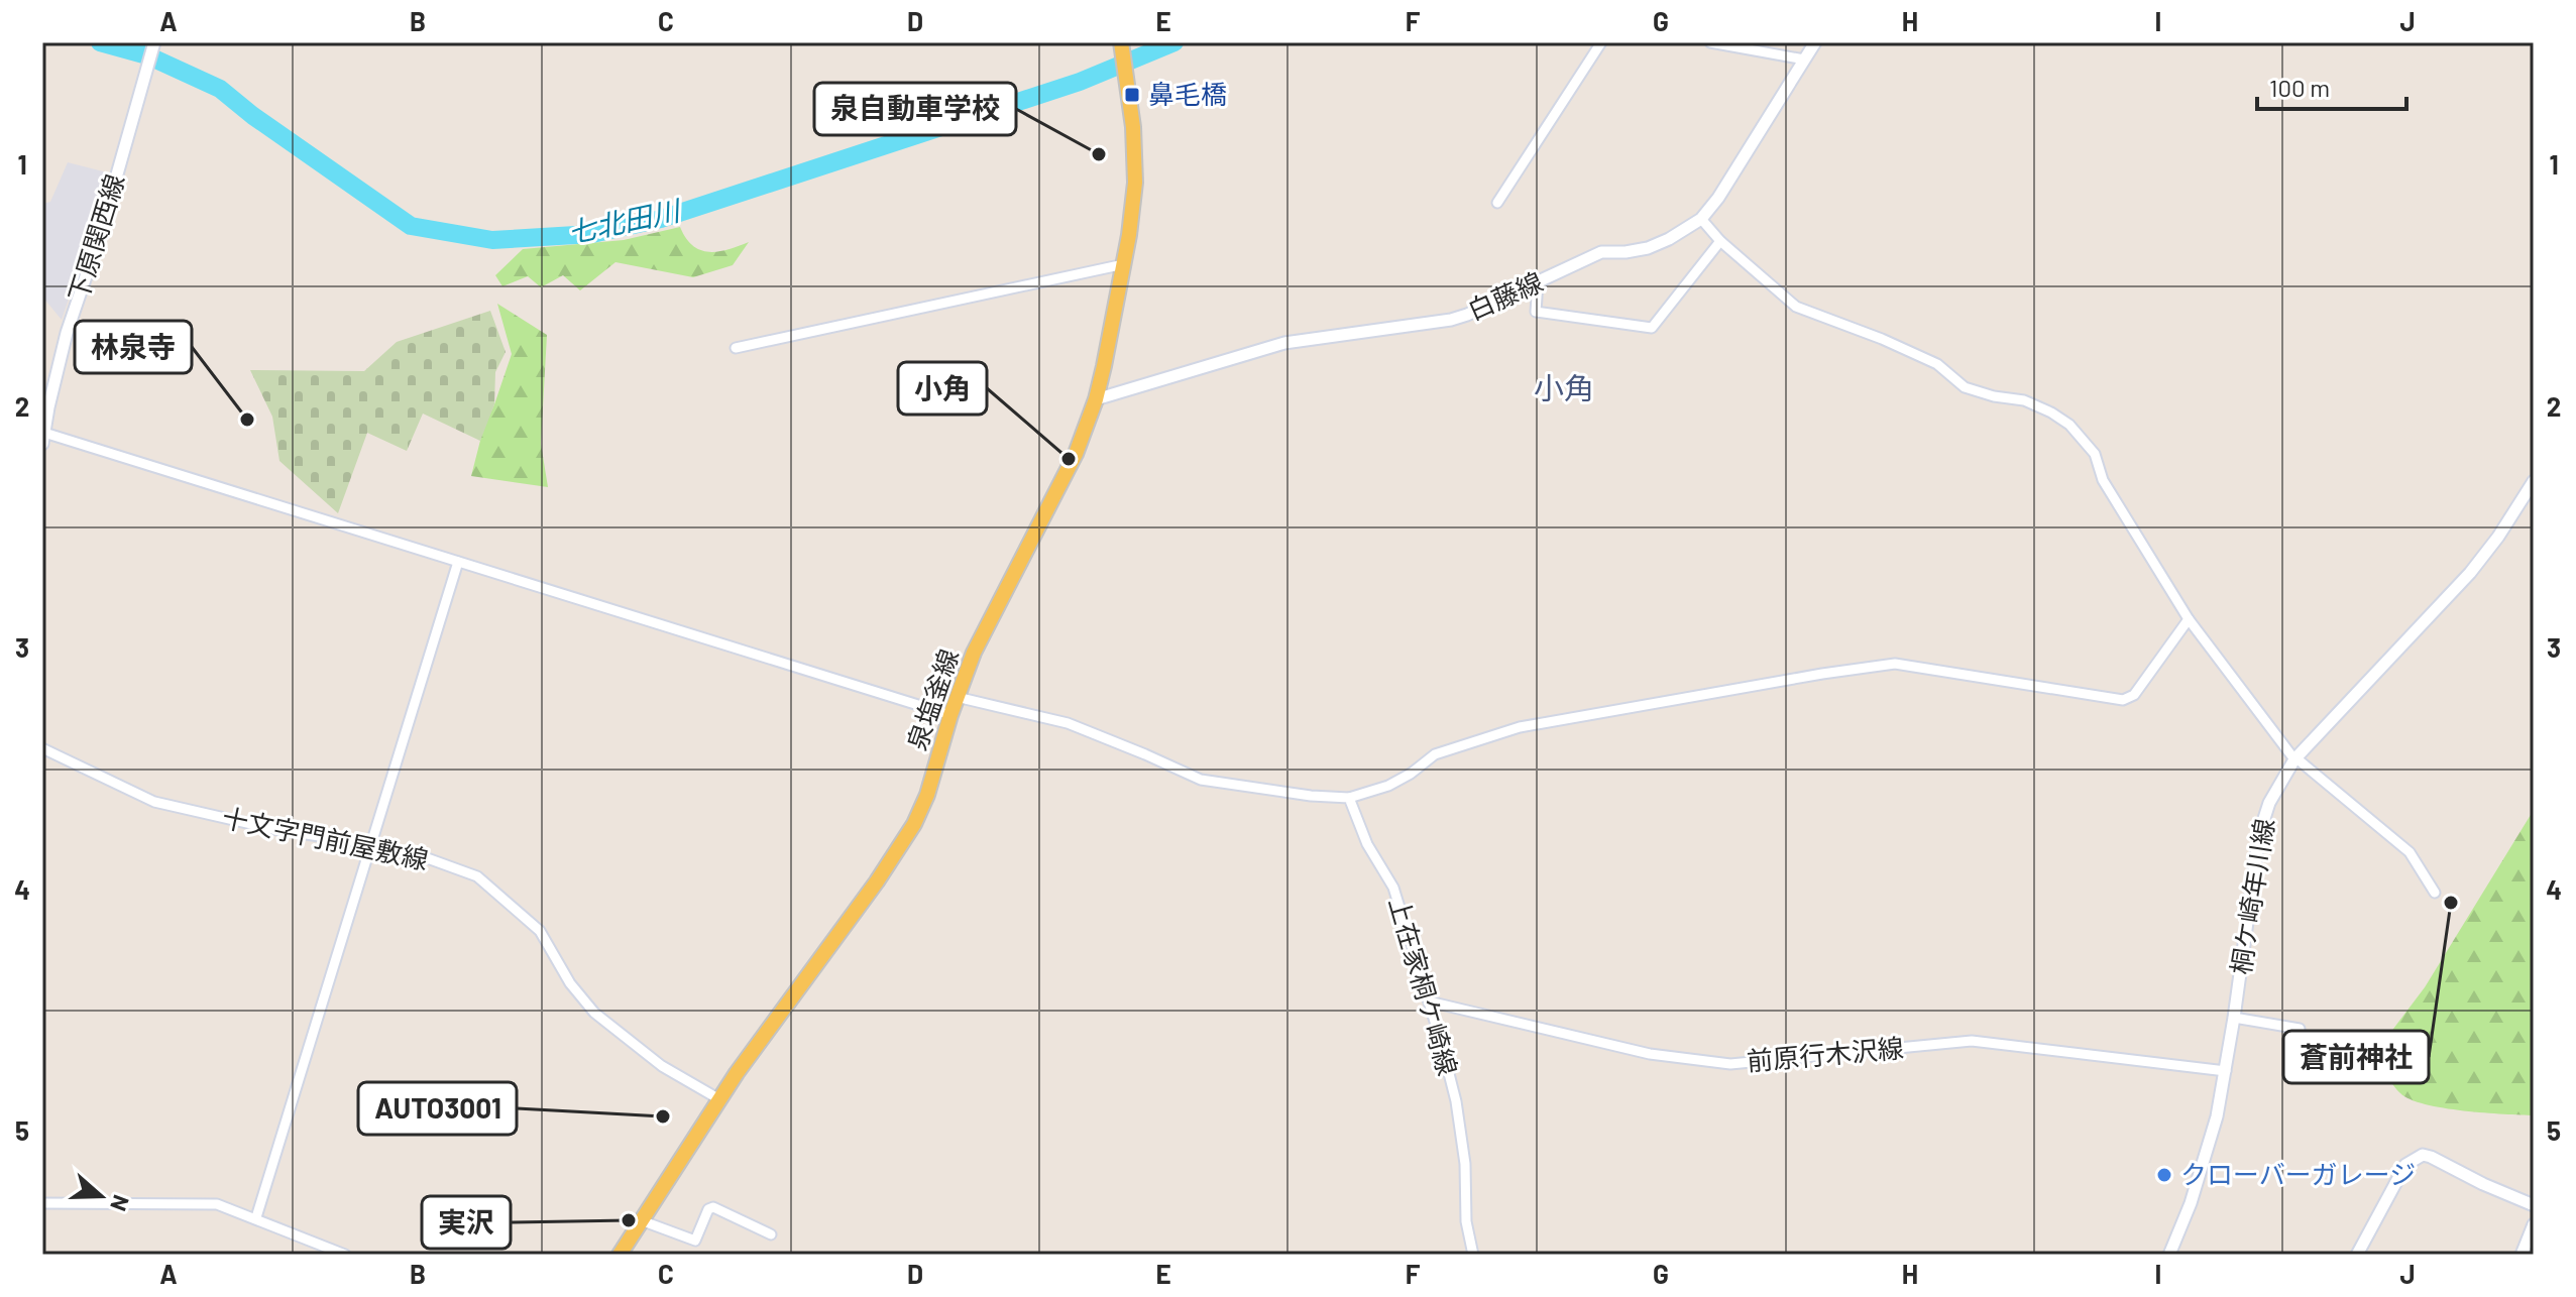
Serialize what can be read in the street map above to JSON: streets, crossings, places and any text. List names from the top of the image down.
{
  "streets": {
    "main road": ["泉塩釜線"],
    "street": [
      "下原関西線",
      "白藤線",
      "十文字門前屋敷線",
      "桐ケ崎年川線",
      "上在家桐ケ崎線",
      "前原行木沢線"
    ]
  },
  "crossings": [
    ["白藤線", "泉塩釜線"],
    ["泉塩釜線", "十文字門前屋敷線"],
    ["桐ケ崎年川線", "前原行木沢線"],
    ["上在家桐ケ崎線", "前原行木沢線"]
  ],
  "districts": ["小角"],
  "water": ["七北田川"],
  "places": {
    "transit": ["鼻毛橋"],
    "other": [
      "泉自動車学校",
      "林泉寺",
      "小角",
      "蒼前神社",
      "AUTO3001",
      "クローバーガレージ",
      "実沢"
    ]
  },
  "scale_bar": "100 m",
  "north": "right",
  "grid": {
    "columns": [
      "A",
      "B",
      "C",
      "D",
      "E",
      "F",
      "G",
      "H",
      "I",
      "J"
    ],
    "rows": [
      "1",
      "2",
      "3",
      "4",
      "5"
    ]
  }
}
